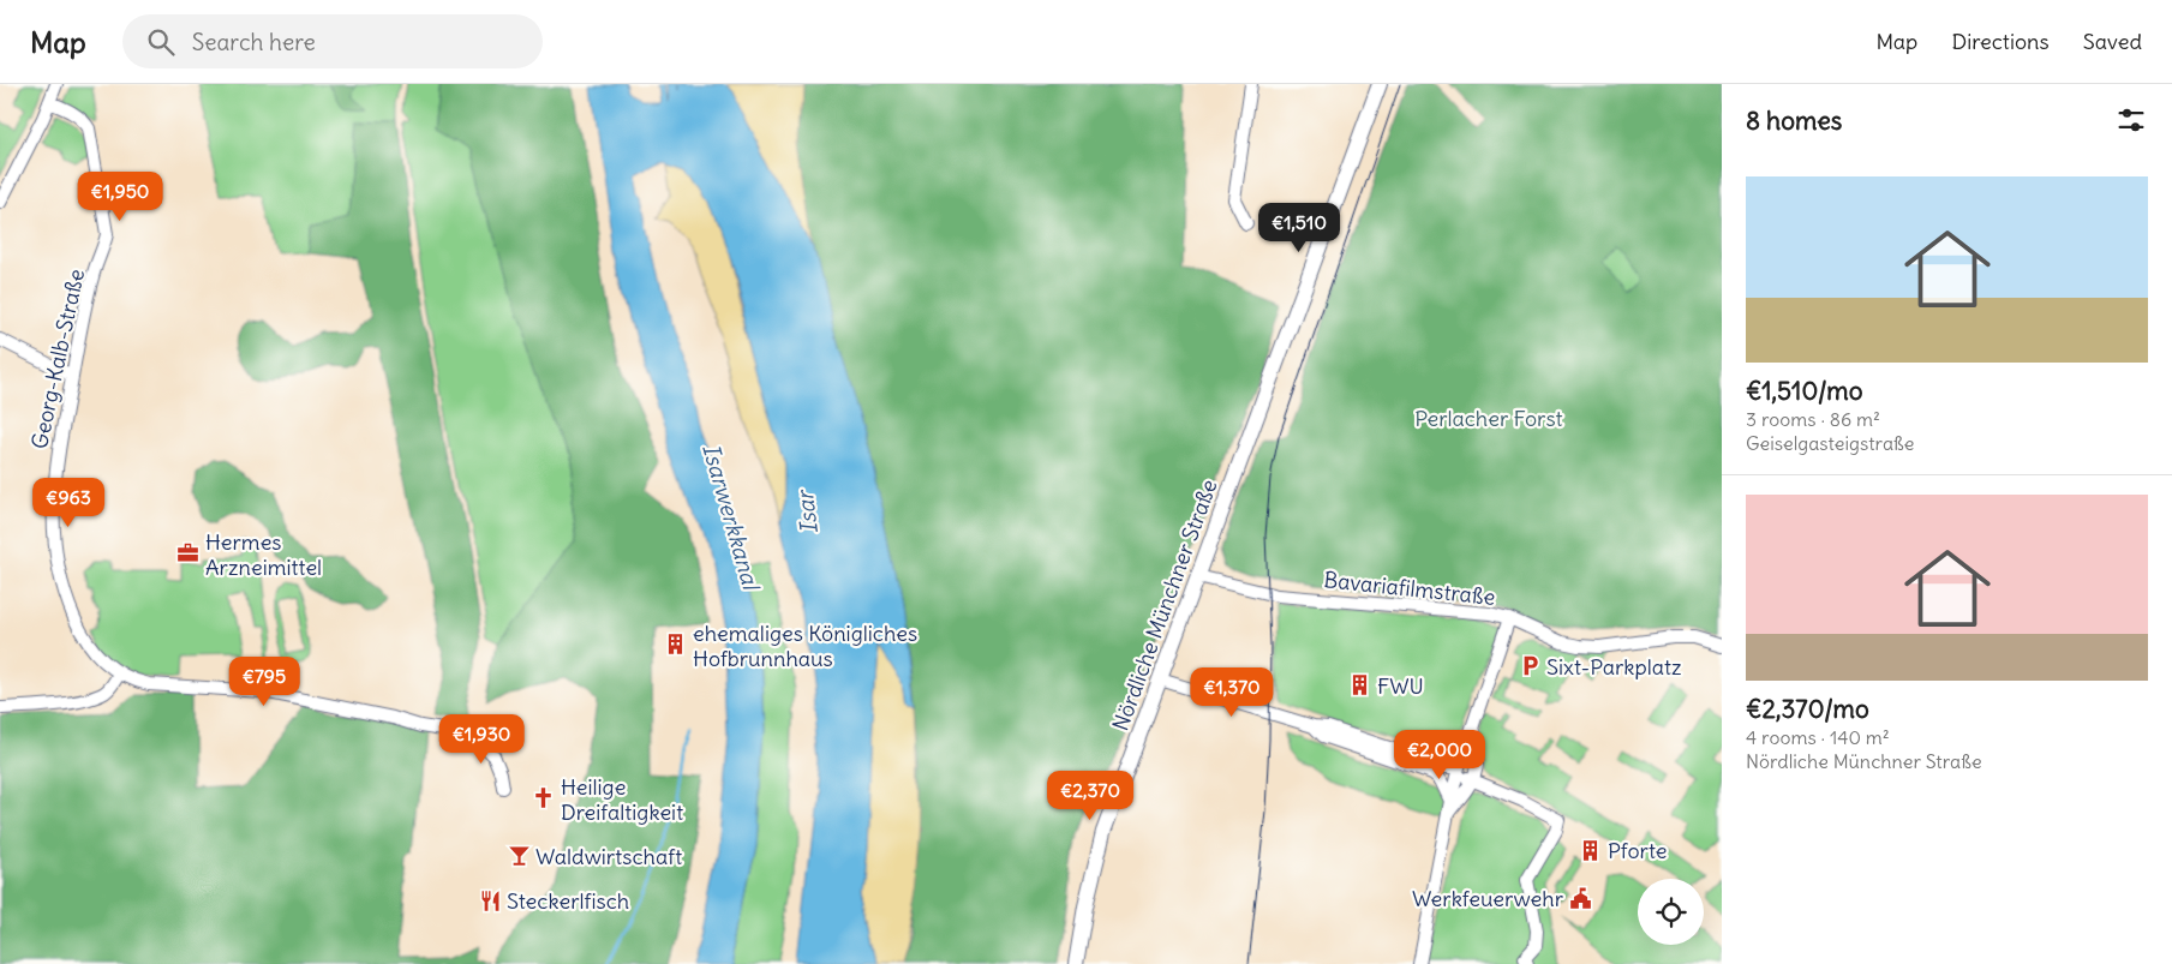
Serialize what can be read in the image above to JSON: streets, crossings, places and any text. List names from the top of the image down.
{
  "streets": {
    "main road": ["Nördliche Münchner Straße"],
    "street": ["Georg-Kalb-Straße", "Bavariafilmstraße"]
  },
  "crossings": [
    ["Bavariafilmstraße", "Nördliche Münchner Straße"]
  ],
  "water": ["Isar", "Isarwerkkanal"],
  "parks": ["Perlacher Forst"],
  "places": {
    "office": ["Hermes Arzneimittel"],
    "building": ["ehemaliges Königliches Hofbrunnhaus", "FWU", "Pforte"],
    "parking": ["Sixt-Parkplatz"],
    "church": ["Heilige Dreifaltigkeit"],
    "bar": ["Waldwirtschaft"],
    "public building": ["Werkfeuerwehr"],
    "restaurant": ["Steckerlfisch"]
  },
  "page": {
    "header": "Map",
    "search": "Search here",
    "nav": ["Map", "Directions", "Saved"],
    "heading": "8 homes",
    "list": [
      {
        "name": "€1,510/mo",
        "note": "3 rooms · 86 m² · Geiselgasteigstraße"
      },
      {
        "name": "€2,370/mo",
        "note": "4 rooms · 140 m² · Nördliche Münchner Straße"
      }
    ],
    "price": [
      "€1,950",
      "€1,510",
      "€963",
      "€795",
      "€1,370",
      "€1,930",
      "€2,000",
      "€2,370"
    ]
  }
}
